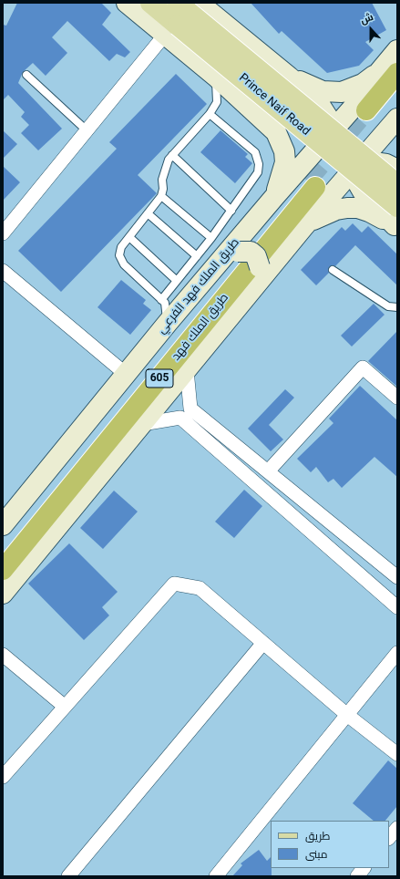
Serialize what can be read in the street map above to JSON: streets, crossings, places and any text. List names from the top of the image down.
{
  "streets": {
    "highway": ["طريق الملك فهد", "605"],
    "main road": ["Prince Naif Road", "طريق الملك فهد الفرعي"]
  },
  "crossings": [
    ["طريق الملك فهد الفرعي", "طريق الملك فهد"]
  ],
  "legend": ["طريق", "مبنى"],
  "north": "top"
}
